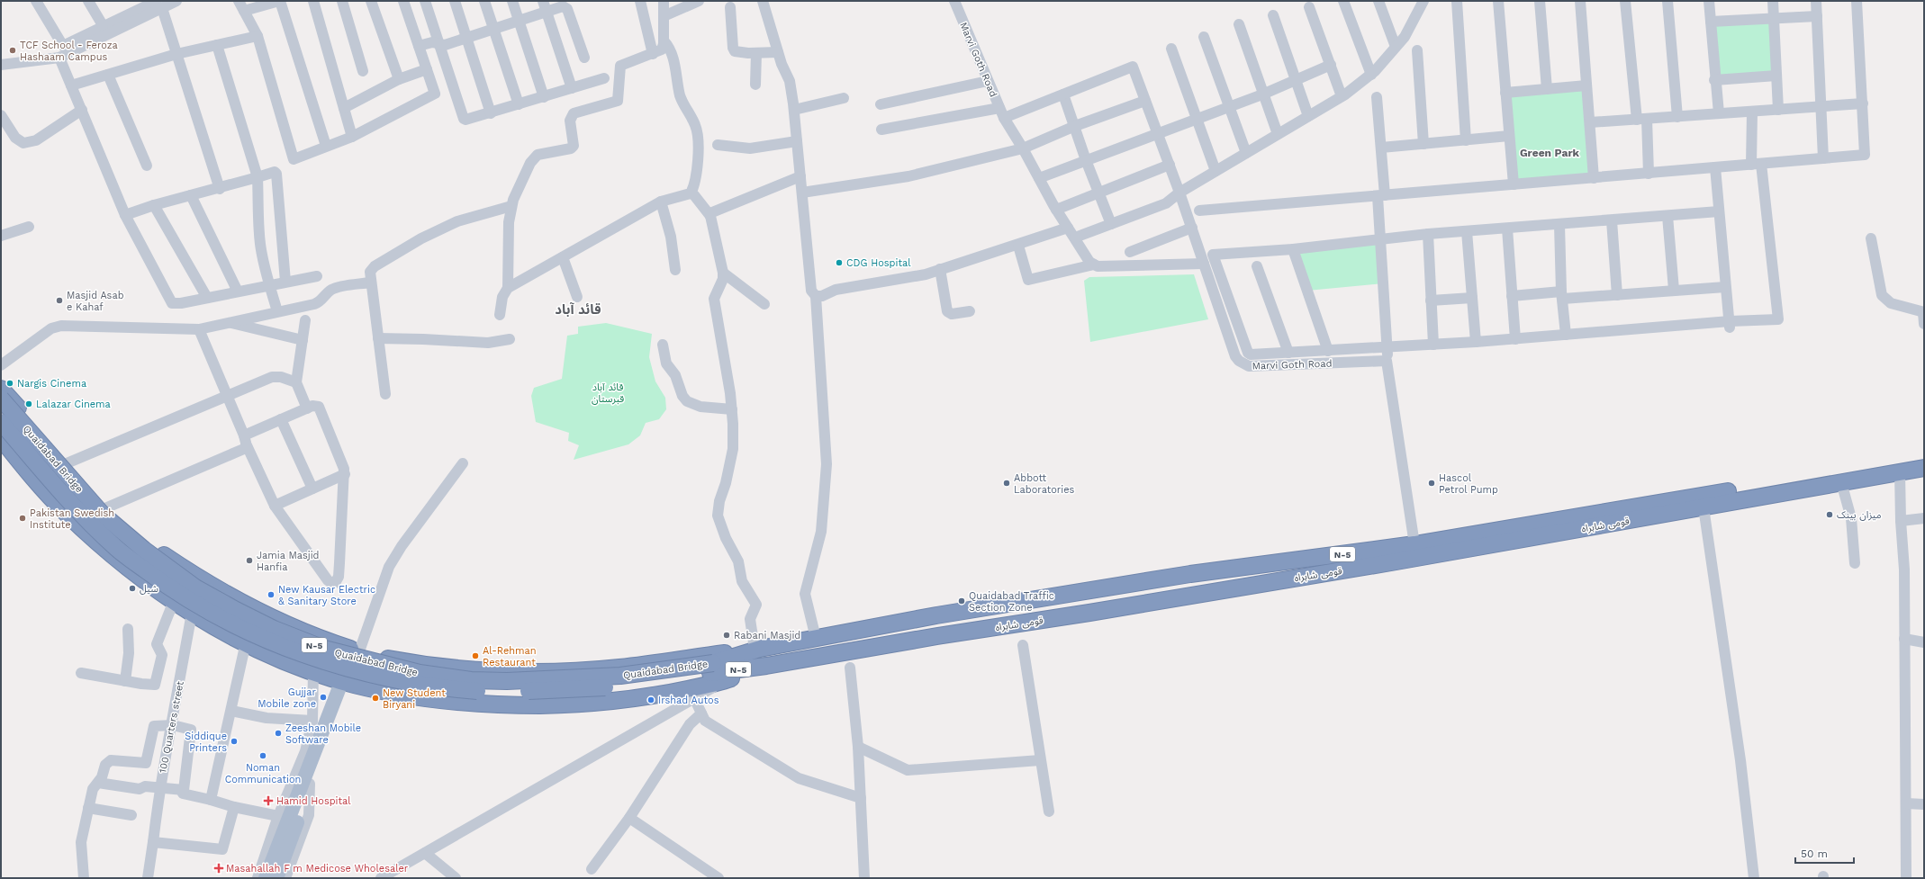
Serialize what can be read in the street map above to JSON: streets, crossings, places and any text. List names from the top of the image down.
{
  "streets": {
    "highway": ["Quaidabad Bridge", "قومی شاہراہ", "N-5"],
    "street": ["Marvi Goth Road", "100 Quarters street"]
  },
  "crossings": [
    ["Quaidabad Bridge", "قومی شاہراہ"]
  ],
  "districts": ["Green Park", "قائد آباد"],
  "parks": ["قائد آباد قبرستان"],
  "places": {
    "other": [
      "TCF School - Feroza Hashaam Campus",
      "CDG Hospital",
      "Masjid Asab e Kahaf",
      "Nargis Cinema",
      "Lalazar Cinema",
      "Abbott Laboratories",
      "Hascol Petrol Pump",
      "میزان بینک",
      "Pakistan Swedish Institute",
      "Jamia Masjid Hanfia",
      "شیل",
      "New Kausar Electric & Sanitary Store",
      "Quaidabad Traffic Section Zone",
      "Rabani Masjid",
      "Al-Rehman Restaurant",
      "Gujjar Mobile zone",
      "New Student Biryani",
      "Irshad Autos",
      "Zeeshan Mobile Software",
      "Siddique Printers",
      "Noman Communication"
    ],
    "health": ["Hamid Hospital", "Masahallah F m Medicose Wholesaler"]
  },
  "scale_bar": "50 m"
}
